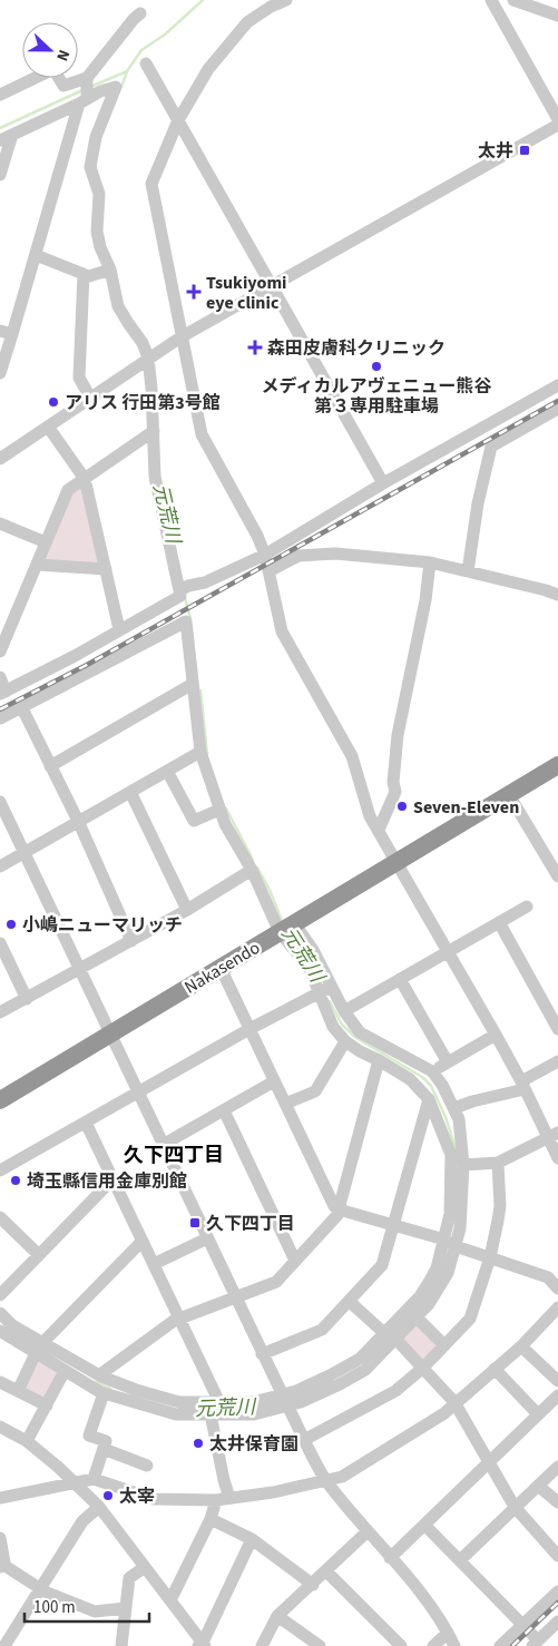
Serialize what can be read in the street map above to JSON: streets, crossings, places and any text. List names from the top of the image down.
{
  "streets": {
    "highway": ["Nakasendo"]
  },
  "districts": ["久下四丁目"],
  "water": ["元荒川"],
  "places": {
    "transit": ["太井", "久下四丁目"],
    "health": ["Tsukiyomi eye clinic", "森田皮膚科クリニック"],
    "other": [
      "メディカルアヴェニュー熊谷 第３専用駐車場",
      "アリス 行田第3号館",
      "Seven-Eleven",
      "小嶋ニューマリッチ",
      "埼玉縣信用金庫別館",
      "太井保育園",
      "太宰"
    ]
  },
  "scale_bar": "100 m",
  "north": "right"
}
